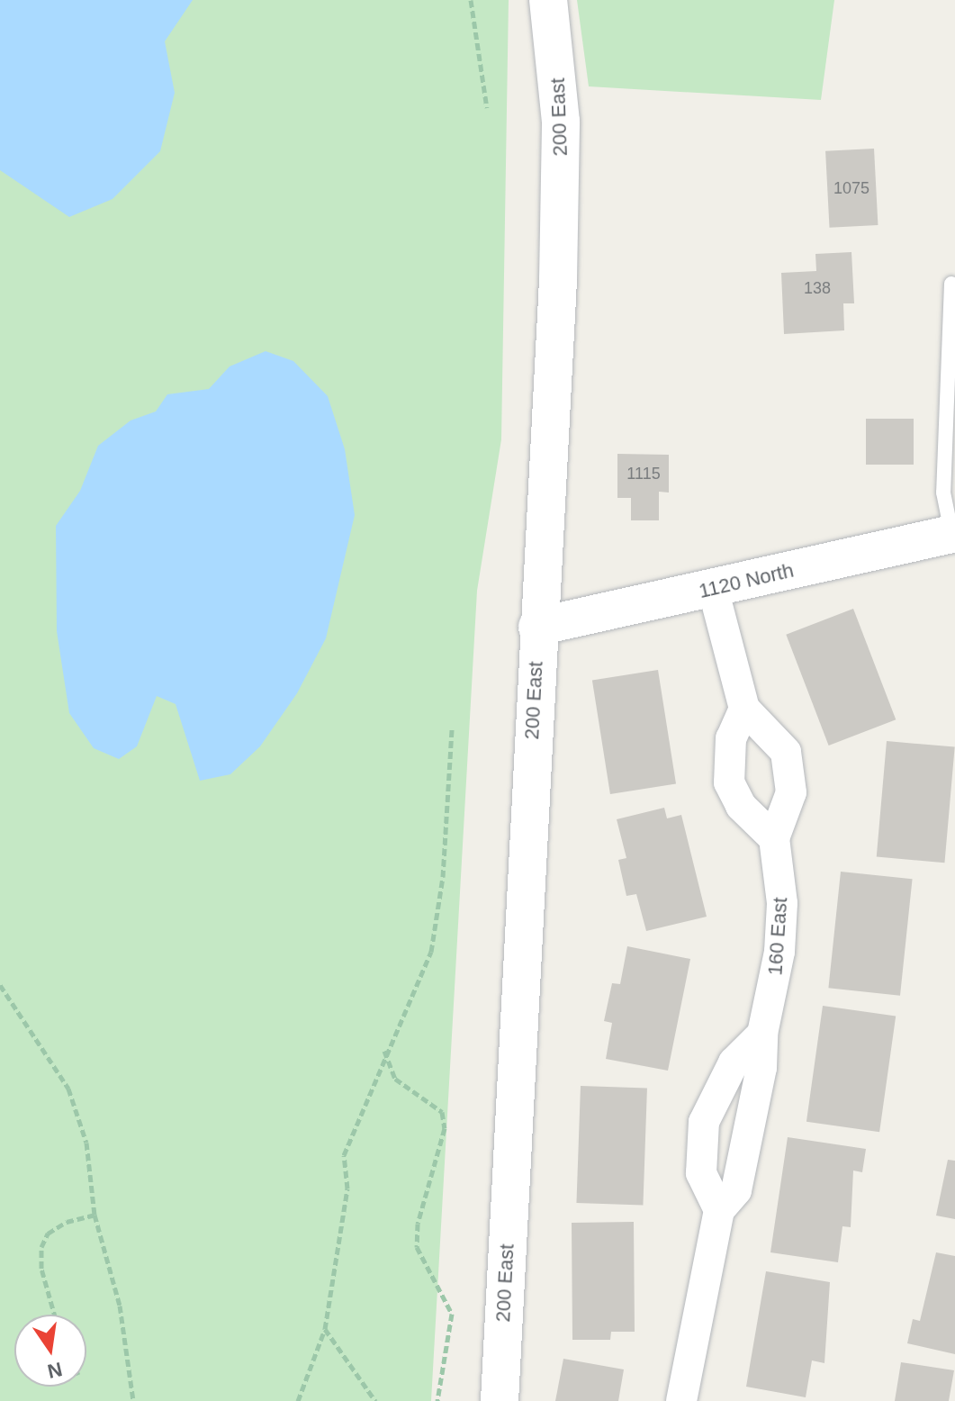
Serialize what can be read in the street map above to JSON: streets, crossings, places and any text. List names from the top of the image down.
{
  "streets": {
    "street": ["200 East", "1120 North", "160 East"]
  },
  "crossings": [
    ["200 East", "1120 North"]
  ],
  "house_numbers": ["1075", "138", "1115"],
  "north": "bottom"
}
